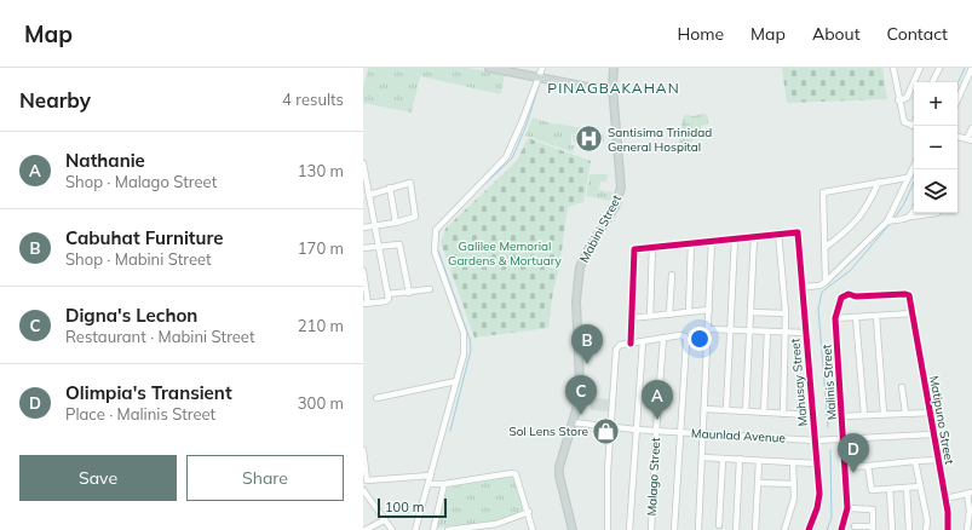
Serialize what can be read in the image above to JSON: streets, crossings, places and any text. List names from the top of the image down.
{
  "streets": {
    "main road": ["Mabini Street"],
    "street": [
      "Mahusay Street",
      "Malinis Street",
      "Matipuno Street",
      "Maunlad Avenue",
      "Malago Street"
    ]
  },
  "crossings": [
    ["Mabini Street", "Maunlad Avenue"],
    ["Mahusay Street", "Maunlad Avenue"],
    ["Malinis Street", "Matipuno Street"],
    ["Malinis Street", "Maunlad Avenue"],
    ["Matipuno Street", "Maunlad Avenue"],
    ["Maunlad Avenue", "Malago Street"]
  ],
  "districts": ["PINAGBAKAHAN"],
  "parks": ["Galilee Memorial Gardens & Mortuary"],
  "places": {
    "hospital": ["Santisima Trinidad General Hospital"],
    "shop": ["Sol Lens Store"]
  },
  "scale_bar": "100 m",
  "page": {
    "header": "Map",
    "nav": [
      "Home",
      "Map",
      "About",
      "Contact"
    ],
    "heading": ["Nearby", "4 results"],
    "map_buttons": ["+", "−"],
    "list": [
      {
        "mark": "A",
        "name": "Nathanie",
        "note": "Shop · Malago Street",
        "value": "130 m"
      },
      {
        "mark": "B",
        "name": "Cabuhat Furniture",
        "note": "Shop · Mabini Street",
        "value": "170 m"
      },
      {
        "mark": "C",
        "name": "Digna's Lechon",
        "note": "Restaurant · Mabini Street",
        "value": "210 m"
      },
      {
        "mark": "D",
        "name": "Olimpia's Transient",
        "note": "Place · Malinis Street",
        "value": "300 m"
      }
    ],
    "pins": [
      "B",
      "C",
      "A",
      "D"
    ],
    "buttons": ["Save", "Share"],
    "scale": "100 m"
  }
}
